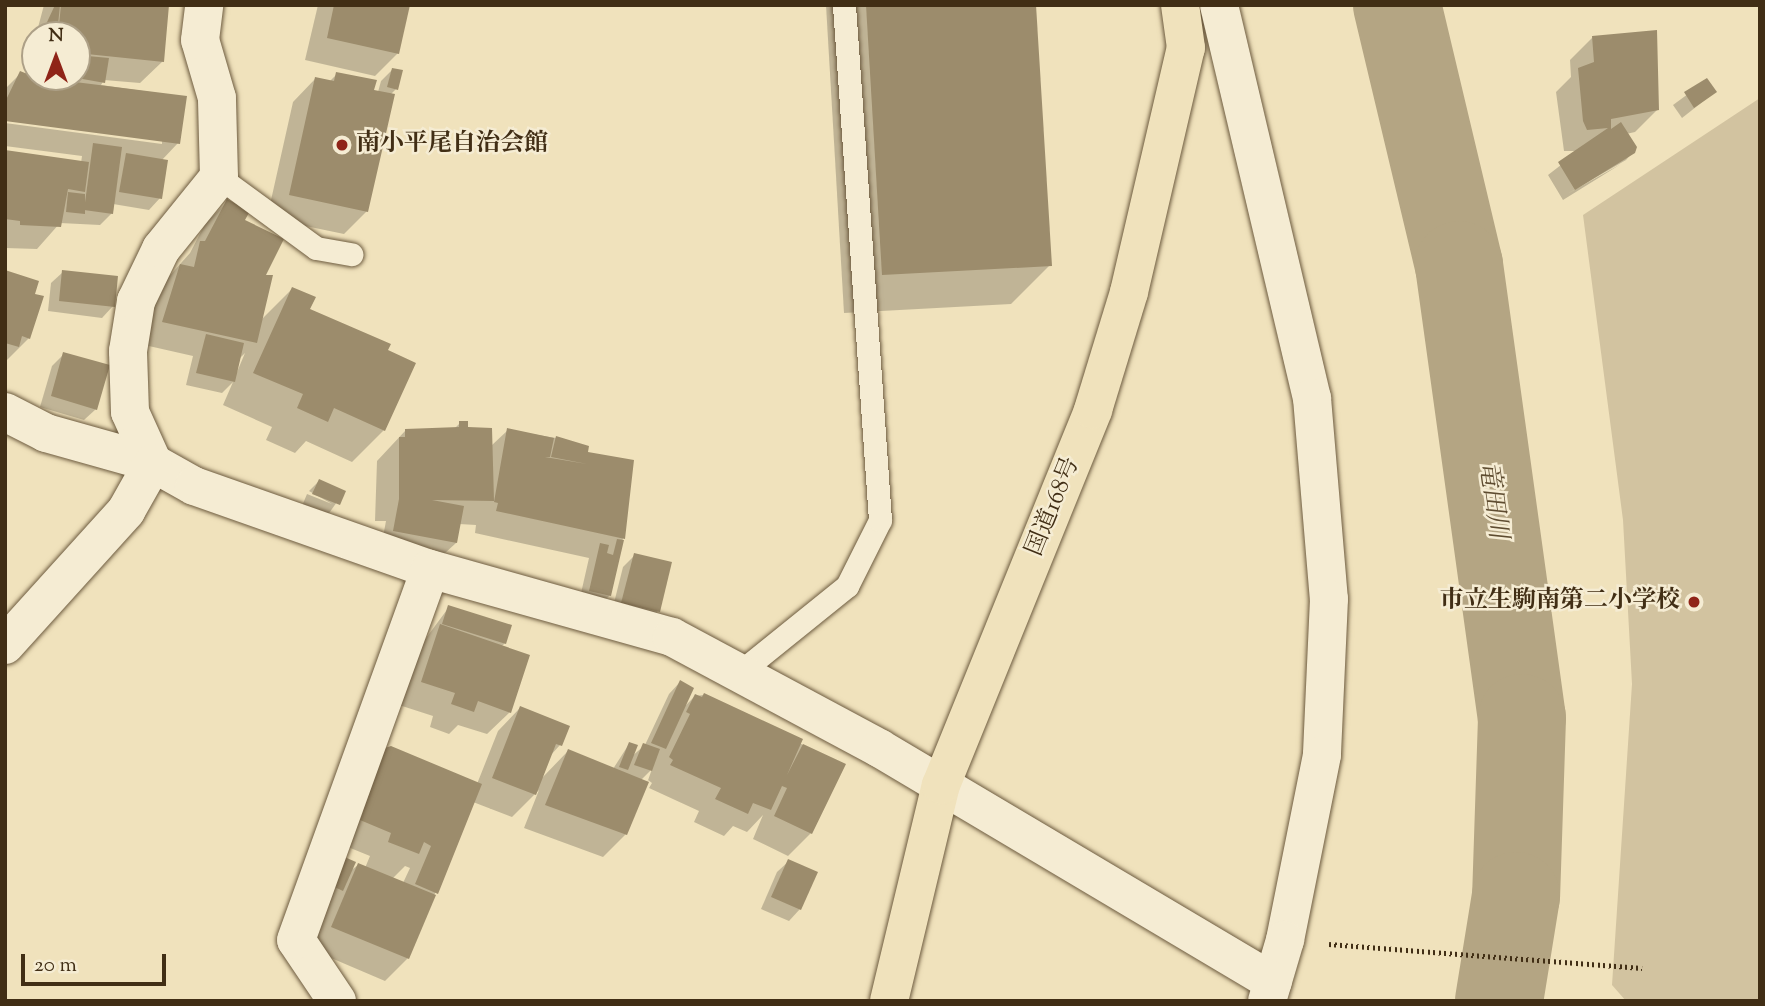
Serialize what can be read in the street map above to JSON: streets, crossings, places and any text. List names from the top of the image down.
{
  "streets": {
    "highway": ["国道168号"]
  },
  "water": ["竜田川"],
  "places": ["南小平尾自治会館", "市立生駒南第二小学校"],
  "scale_bar": "20 m",
  "north": "top"
}
